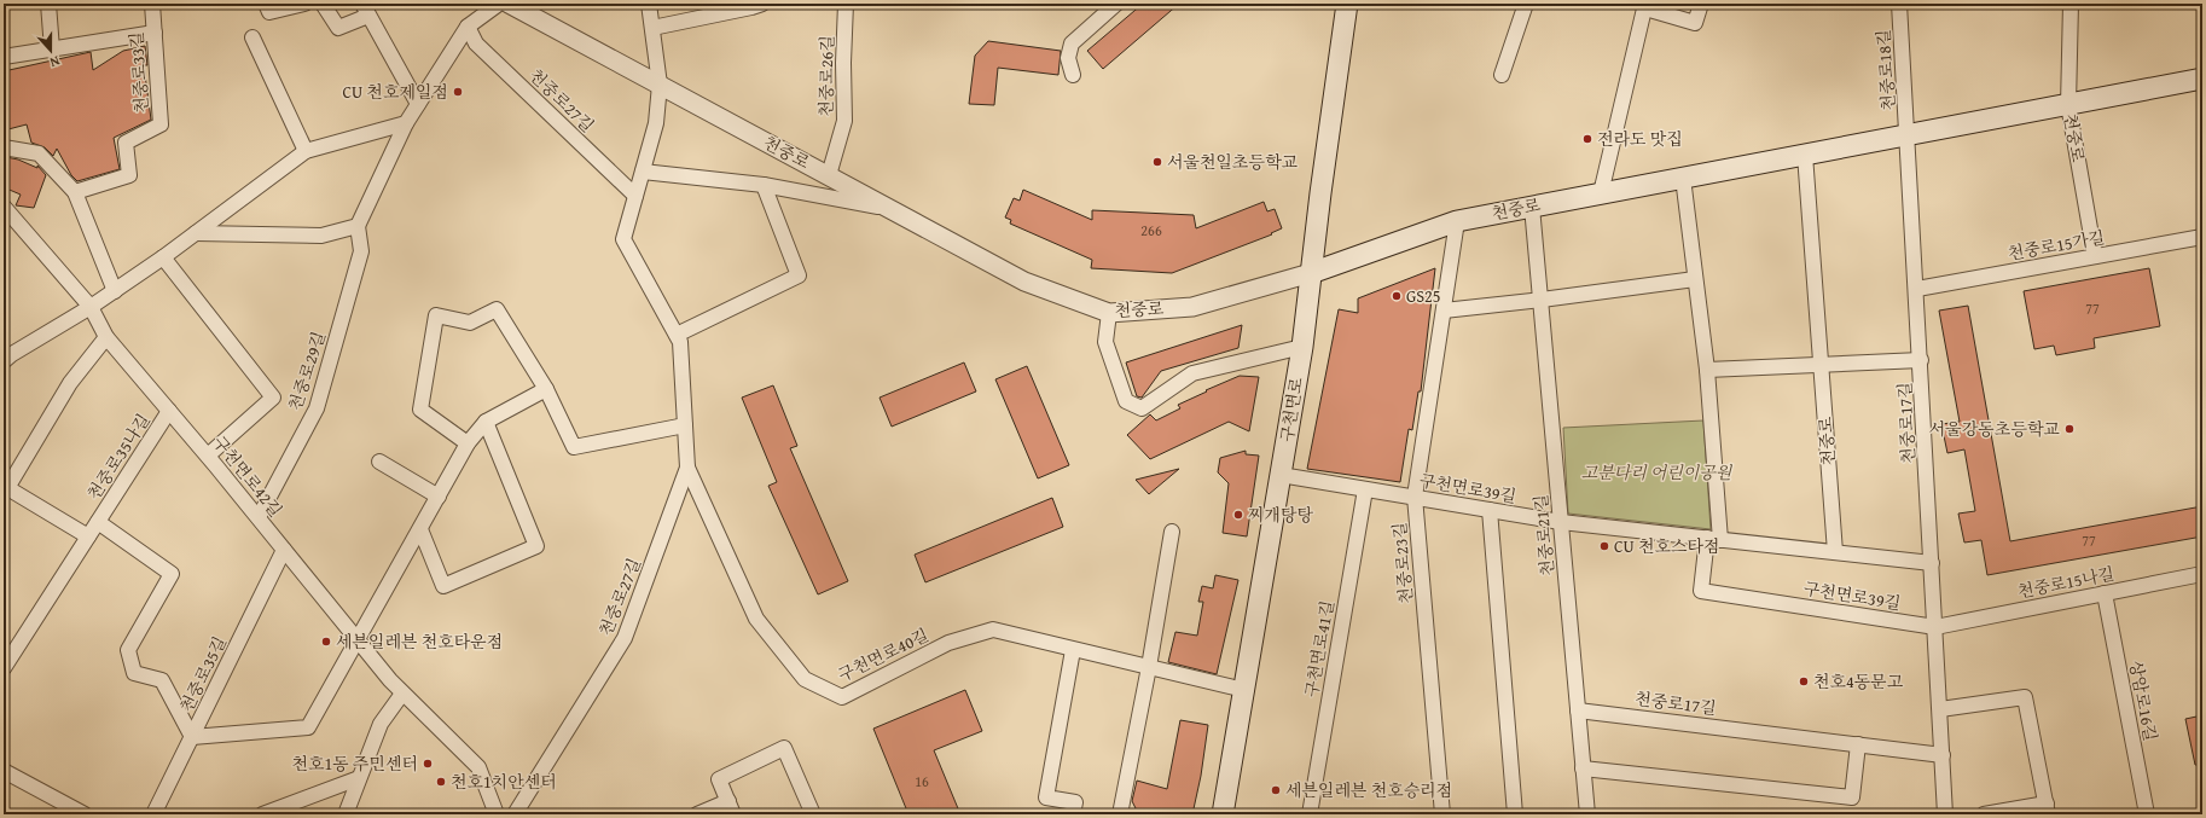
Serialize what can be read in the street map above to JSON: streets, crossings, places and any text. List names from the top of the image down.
{
  "streets": {
    "main road": ["천중로", "구천면로"],
    "street": [
      "천중로18길",
      "천중로33길",
      "천중로26길",
      "천중로27길",
      "천중로15가길",
      "천중로29길",
      "천중로17길",
      "천중로35나길",
      "구천면로42길",
      "구천면로39길",
      "천중로21길",
      "천중로23길",
      "천중로15나길",
      "구천면로41길",
      "구천면로40길",
      "천중로35길",
      "상암로16길"
    ]
  },
  "crossings": [
    ["천중로18길", "천중로"],
    ["천중로18길", "천중로17길"],
    ["천중로26길", "천중로"],
    ["천중로27길", "천중로"],
    ["천중로27길", "구천면로40길"],
    ["천중로", "천중로15가길"],
    ["천중로", "구천면로"],
    ["천중로", "천중로17길"],
    ["천중로", "구천면로39길"],
    ["천중로", "천중로21길"],
    ["천중로", "천중로23길"],
    ["천중로15가길", "천중로17길"],
    ["천중로29길", "구천면로42길"],
    ["구천면로", "구천면로39길"],
    ["구천면로", "구천면로40길"],
    ["천중로17길", "구천면로39길"],
    ["천중로17길", "천중로21길"],
    ["천중로17길", "천중로15나길"],
    ["천중로35나길", "구천면로42길"],
    ["천중로35나길", "천중로35길"],
    ["구천면로42길", "천중로35길"],
    ["구천면로39길", "천중로21길"],
    ["구천면로39길", "천중로23길"],
    ["구천면로39길", "천중로15나길"],
    ["구천면로39길", "구천면로41길"],
    ["천중로15나길", "상암로16길"]
  ],
  "parks": ["고분다리 어린이공원"],
  "places": [
    "CU 천호제일점",
    "전라도 맛집",
    "서울천일초등학교",
    "GS25",
    "서울강동초등학교",
    "찌개탕탕",
    "CU 천호스타점",
    "세븐일레븐 천호타운점",
    "천호4동문고",
    "천호1동 주민센터",
    "천호1치안센터",
    "세븐일레븐 천호승리점"
  ],
  "house_numbers": [
    "266",
    "77",
    "77",
    "16"
  ],
  "north": "bottom"
}
